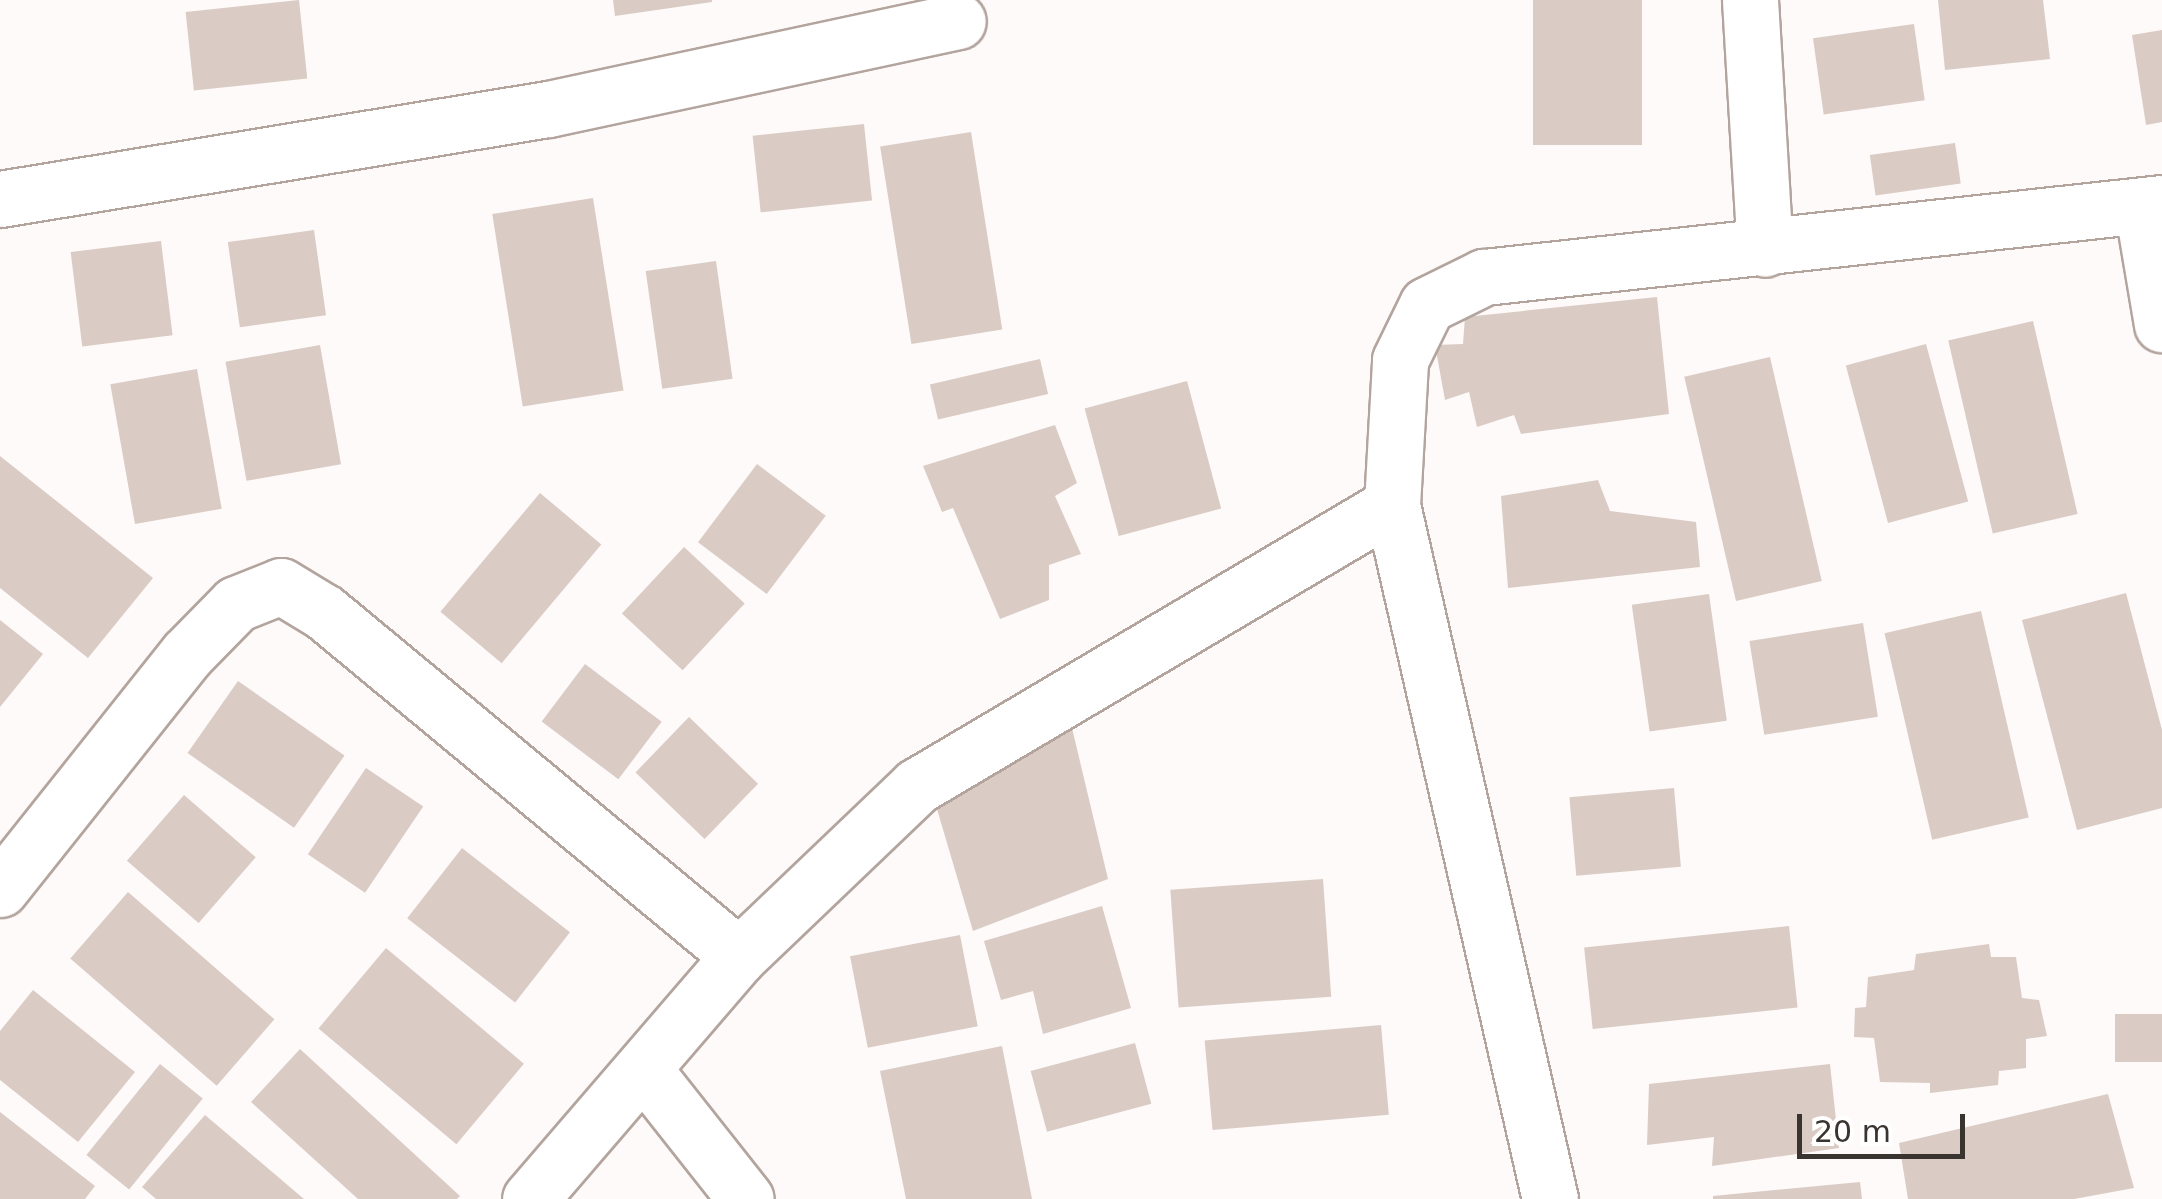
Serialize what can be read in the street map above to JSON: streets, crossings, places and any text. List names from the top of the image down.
{
  "scale_bar": "20 m"
}
